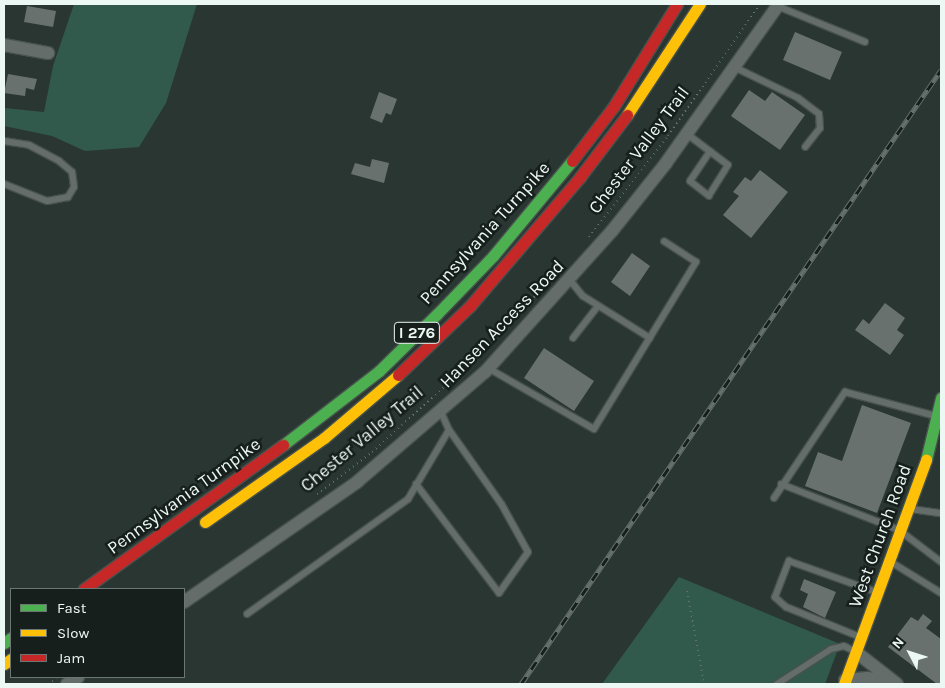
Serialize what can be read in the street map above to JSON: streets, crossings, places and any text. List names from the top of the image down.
{
  "streets": {
    "main road": ["Pennsylvania Turnpike", "I 276", "West Church Road"],
    "street": ["Hansen Access Road"],
    "path": ["Chester Valley Trail"]
  },
  "legend": ["Fast", "Slow", "Jam"],
  "north": "top left"
}
